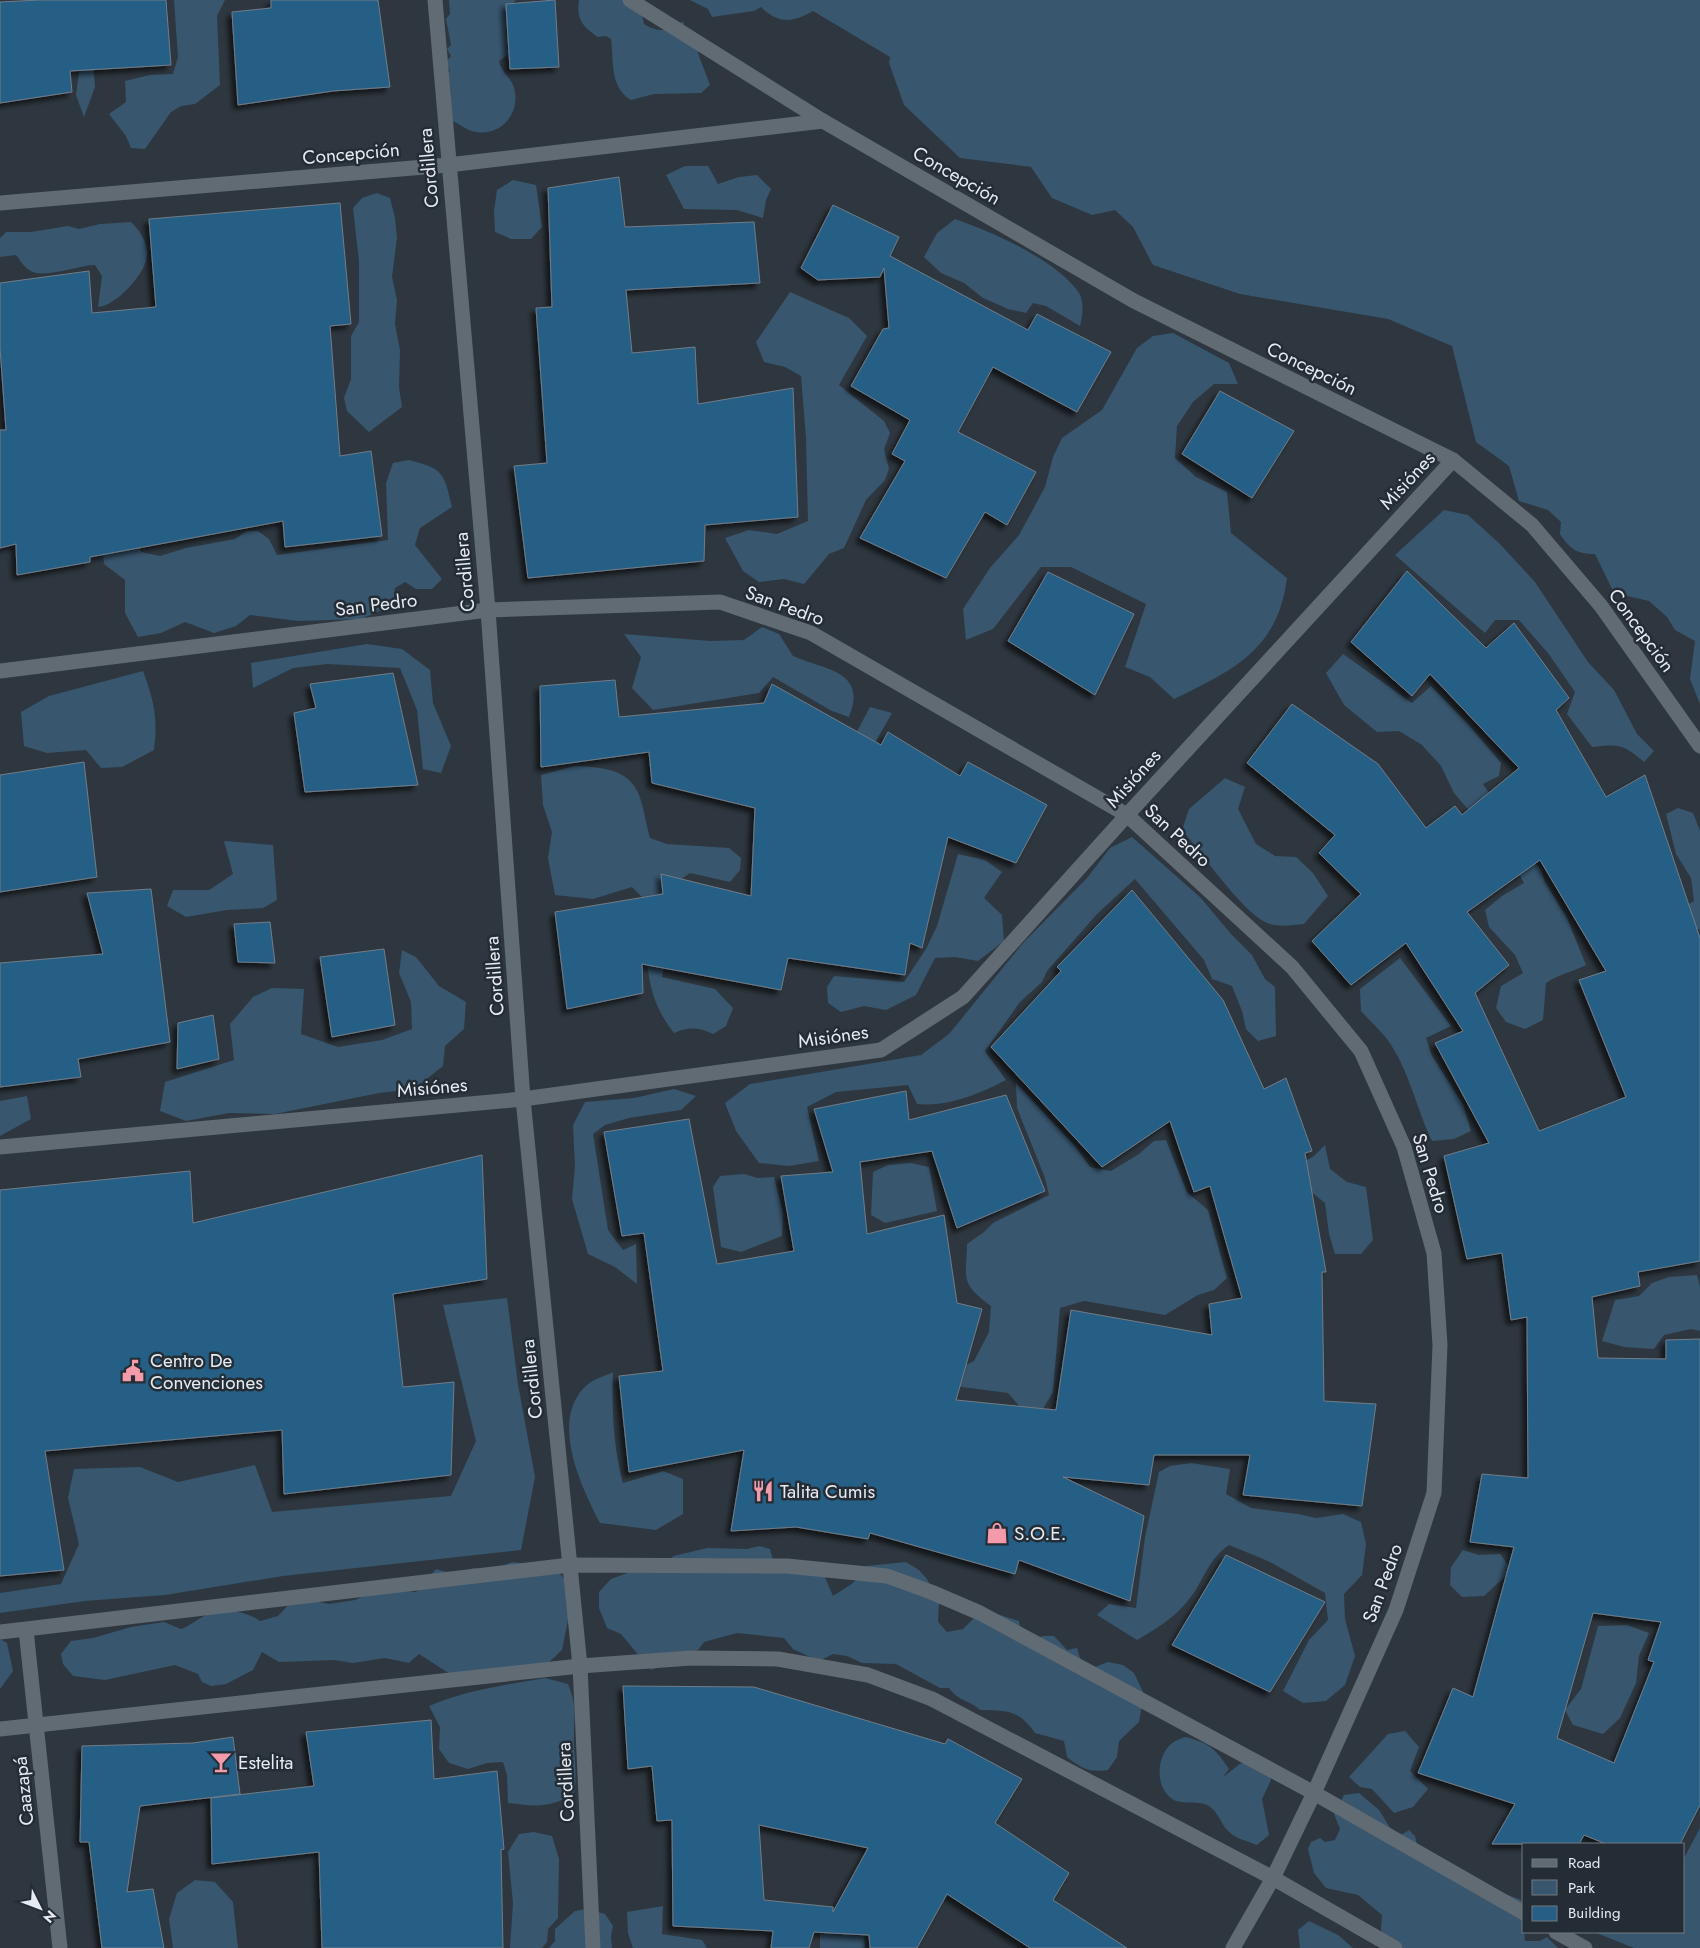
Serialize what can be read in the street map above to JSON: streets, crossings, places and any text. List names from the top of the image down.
{
  "streets": {
    "street": [
      "Concepción",
      "Cordillera",
      "Misiónes",
      "San Pedro",
      "Caazapá"
    ]
  },
  "crossings": [
    ["Concepción", "Cordillera"],
    ["Concepción", "Misiónes"],
    ["Cordillera", "Misiónes"],
    ["Cordillera", "San Pedro"],
    ["Misiónes", "San Pedro"]
  ],
  "places": {
    "public building": ["Centro De Convenciones"],
    "restaurant": ["Talita Cumis"],
    "shop": ["S.O.E."],
    "bar": ["Estelita"]
  },
  "legend": ["Road", "Park", "Building"],
  "north": "bottom right"
}
